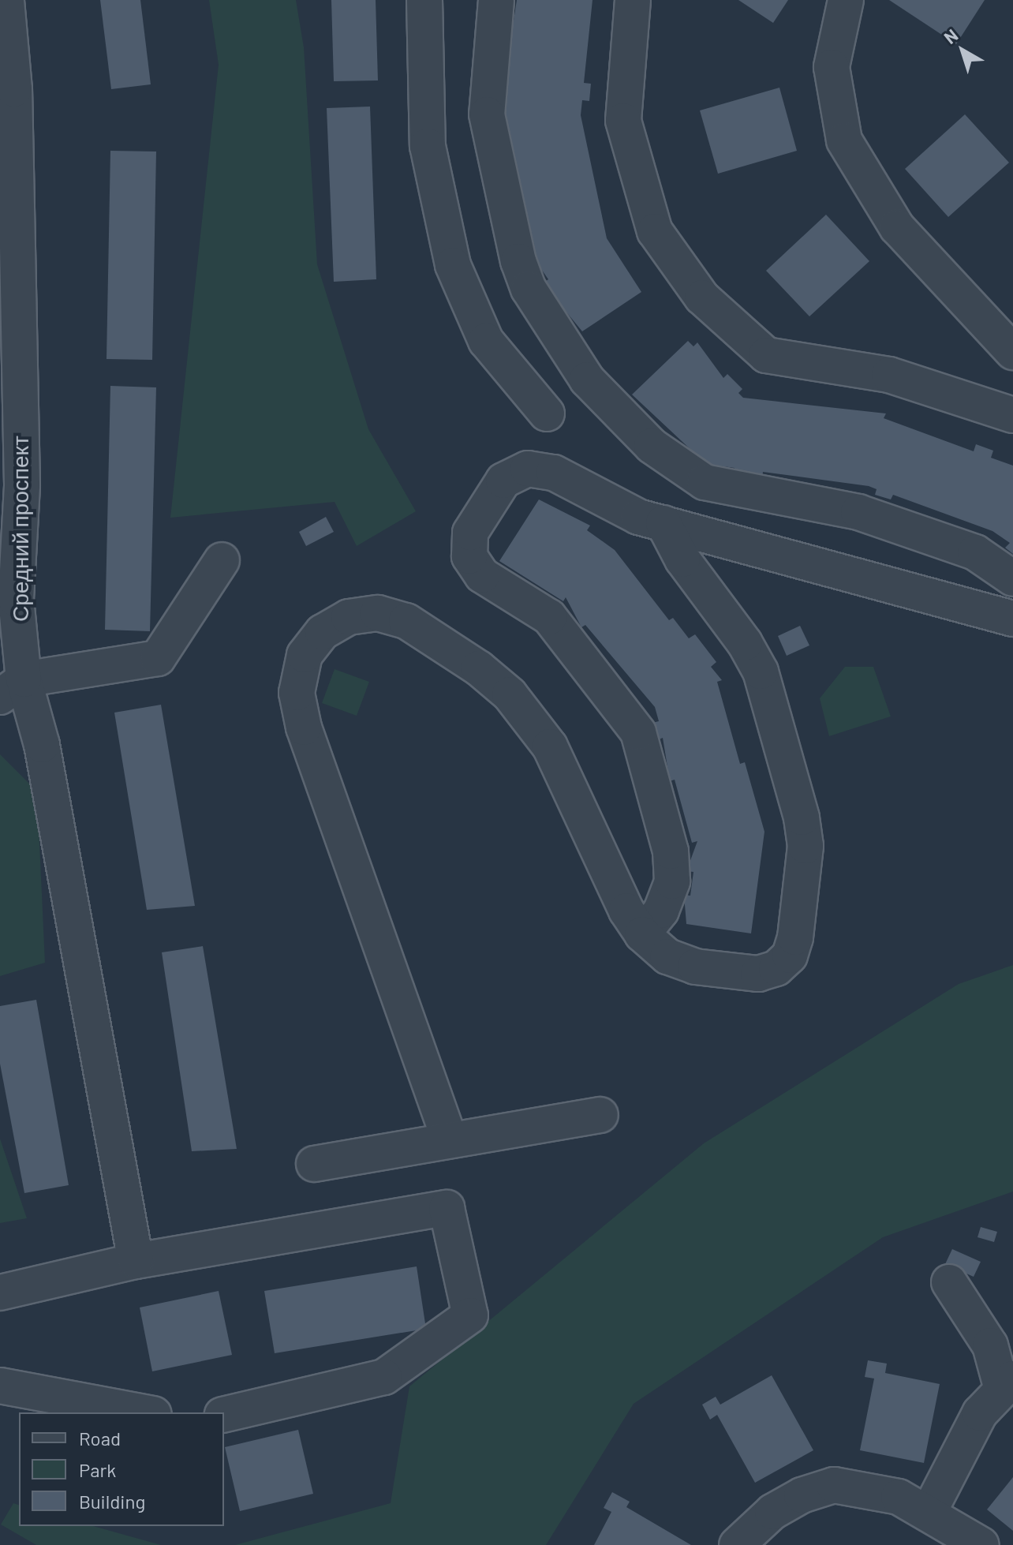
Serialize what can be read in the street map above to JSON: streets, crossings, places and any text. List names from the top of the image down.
{
  "streets": {
    "street": ["Средний проспект"]
  },
  "legend": ["Road", "Park", "Building"],
  "north": "top left"
}
